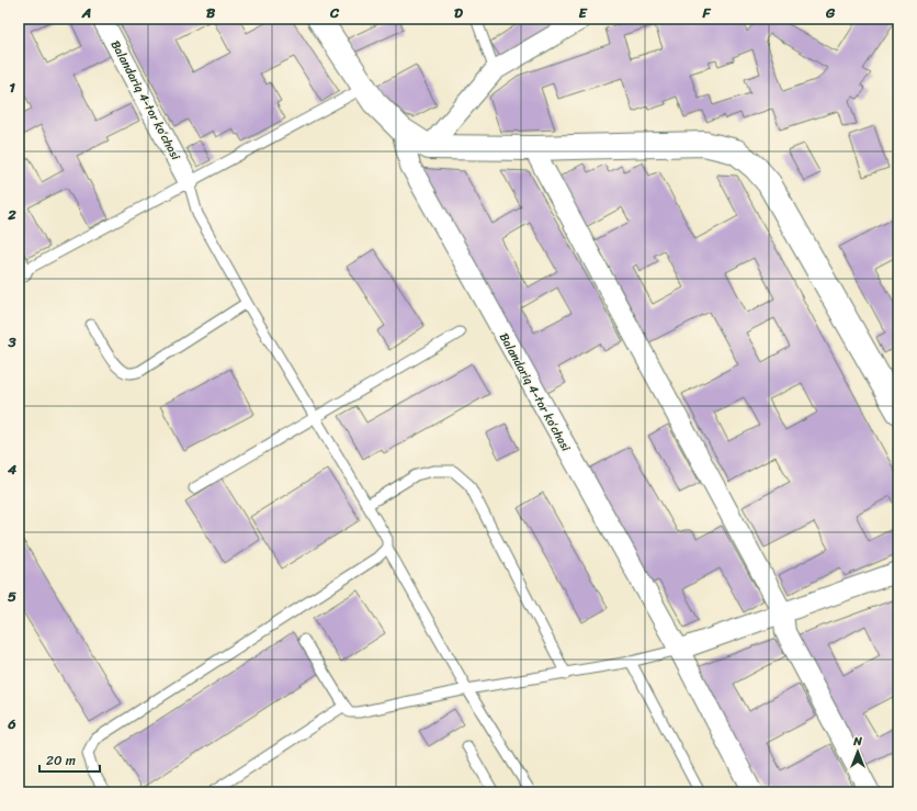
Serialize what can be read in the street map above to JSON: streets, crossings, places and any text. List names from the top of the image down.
{
  "streets": {
    "street": ["Balandariq 4-tor koʻchasi"]
  },
  "scale_bar": "20 m",
  "north": "top",
  "grid": {
    "columns": [
      "A",
      "B",
      "C",
      "D",
      "E",
      "F",
      "G"
    ],
    "rows": [
      "1",
      "2",
      "3",
      "4",
      "5",
      "6"
    ]
  }
}
